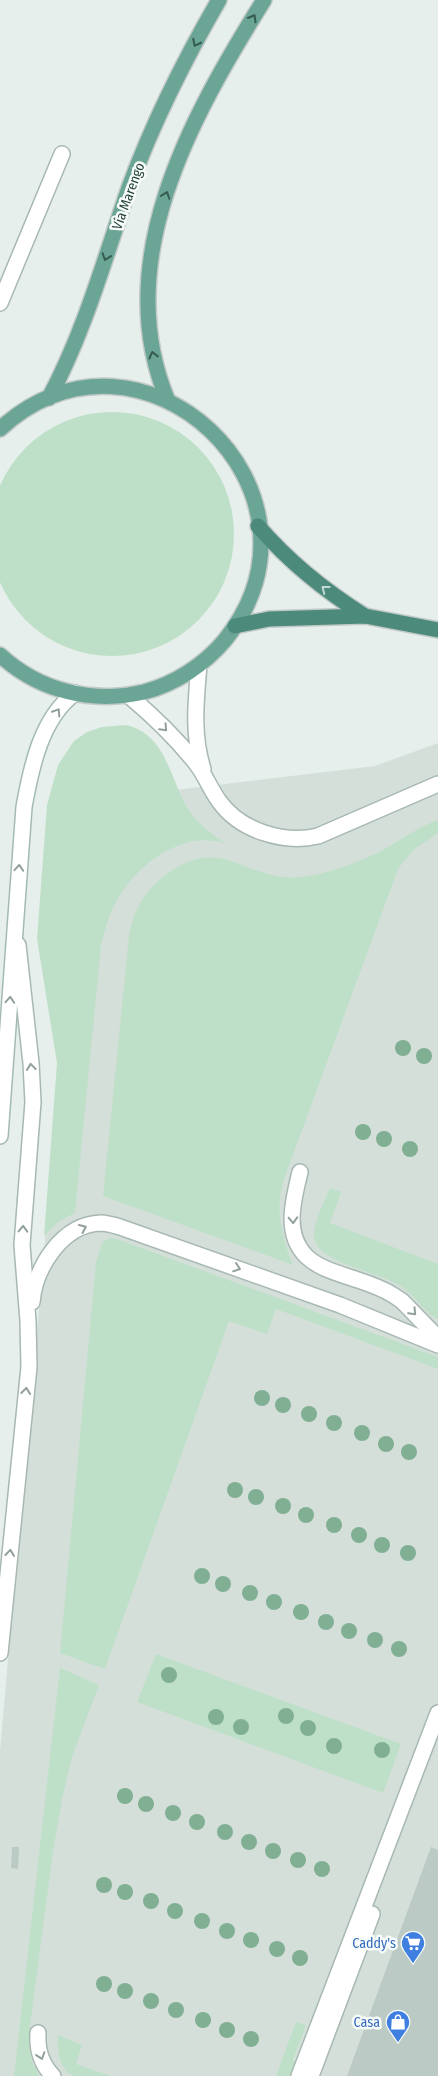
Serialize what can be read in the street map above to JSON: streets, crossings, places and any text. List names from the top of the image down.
{
  "streets": {
    "main road": ["Via Marengo"]
  },
  "places": {
    "supermarket": ["Caddy's"],
    "shop": ["Casa"]
  }
}
